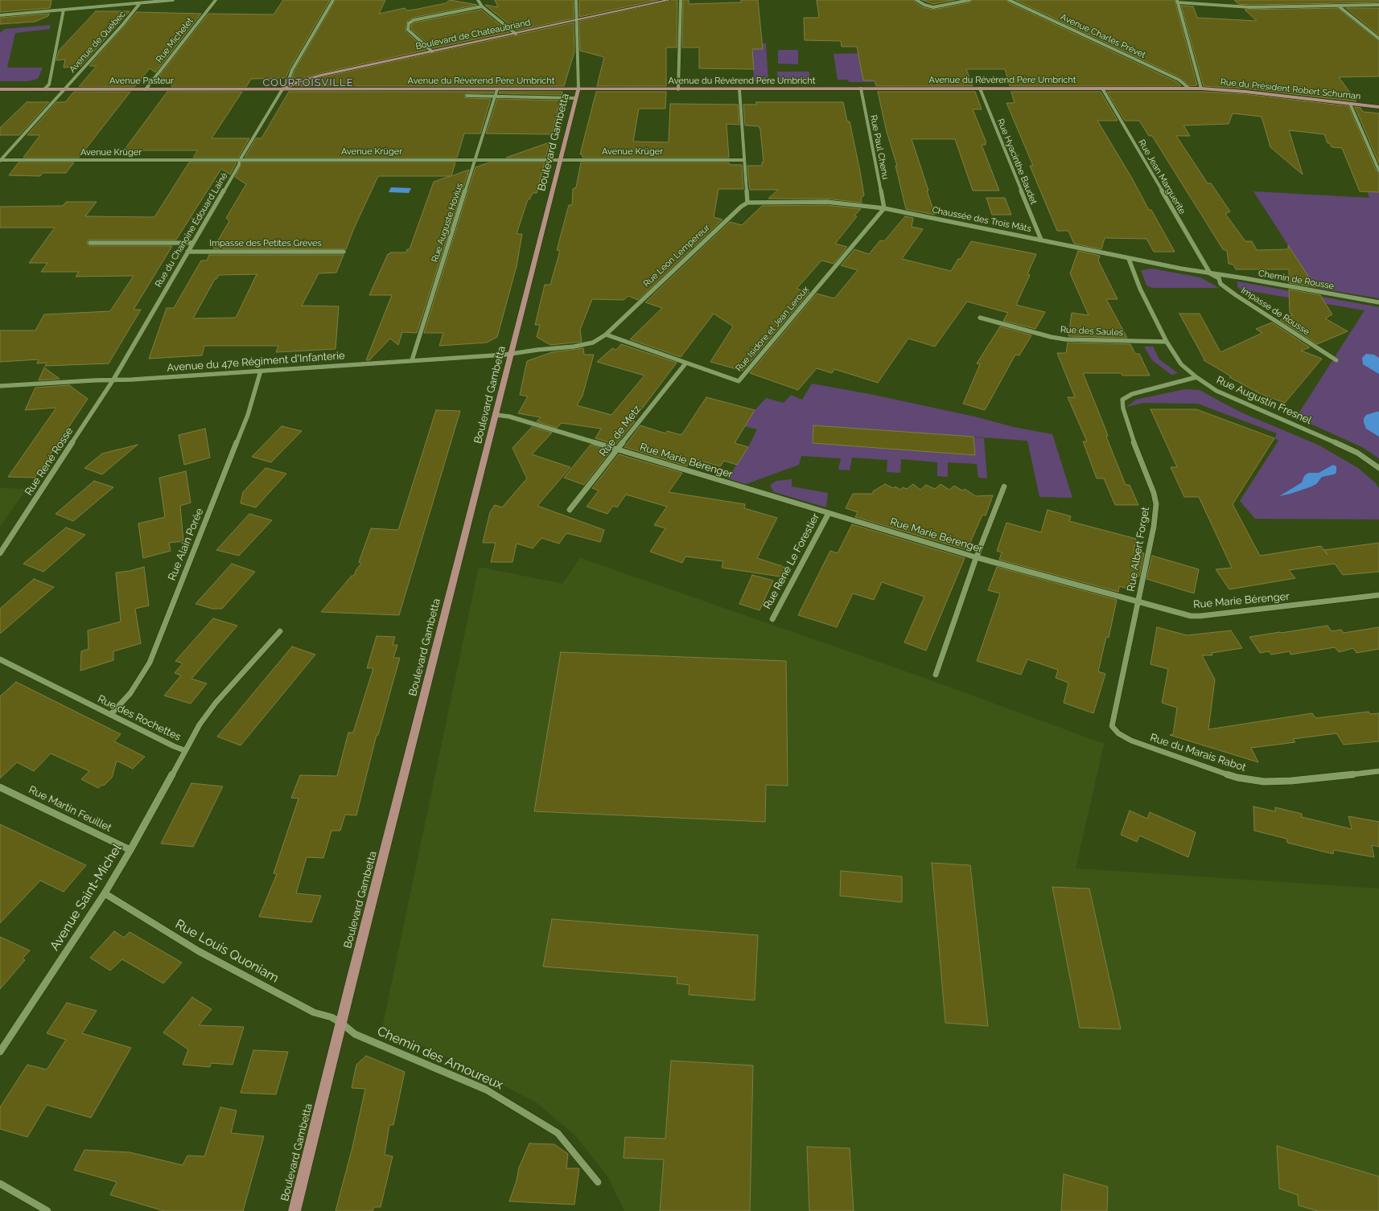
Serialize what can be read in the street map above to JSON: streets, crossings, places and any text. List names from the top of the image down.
{
  "streets": {
    "main road": [
      "Boulevard de Chateaubriand",
      "Avenue du Révérend Père Umbricht",
      "Avenue Pasteur",
      "Rue du Président Robert Schuman",
      "Boulevard Gambetta"
    ],
    "street": [
      "Avenue Charles Prévet",
      "Rue Michelet",
      "Avenue de Québec",
      "Rue Paul Chenu",
      "Avenue Krüger",
      "Rue Hyacinthe Baudet",
      "Rue Jean Marguerite",
      "Chaussée des Trois Mâts",
      "Rue Auguste Hovius",
      "Rue du Chanoine Édouard Lainé",
      "Impasse des Petites Grèves",
      "Rue Leon Lempereur",
      "Chemin de Rousse",
      "Impasse de Rousse",
      "Rue Isidore et Jean Leroux",
      "Rue des Saules",
      "Avenue du 47e Régiment d'Infanterie",
      "Rue Augustin Fresnel",
      "Rue de Metz",
      "Rue Marie Bérenger",
      "Rue René Rosse",
      "Rue Alain Porée",
      "Rue Albert Forget",
      "Rue René Le Forestier",
      "Rue des Rochettes",
      "Rue du Marais Rabot",
      "Rue Martin Feuillet",
      "Avenue Saint-Michel",
      "Rue Louis Quoniam",
      "Chemin des Amoureux"
    ]
  },
  "crossings": [
    ["Boulevard de Chateaubriand", "Avenue du Révérend Père Umbricht"],
    ["Boulevard de Chateaubriand", "Avenue Pasteur"],
    ["Boulevard de Chateaubriand", "Rue du Chanoine Édouard Lainé"],
    ["Avenue Charles Prévet", "Avenue du Révérend Père Umbricht"],
    ["Rue Michelet", "Avenue Pasteur"],
    ["Avenue de Québec", "Avenue Pasteur"],
    ["Avenue de Québec", "Avenue Krüger"],
    ["Avenue du Révérend Père Umbricht", "Avenue Pasteur"],
    ["Avenue du Révérend Père Umbricht", "Rue du Président Robert Schuman"],
    ["Avenue du Révérend Père Umbricht", "Boulevard Gambetta"],
    ["Avenue du Révérend Père Umbricht", "Rue Paul Chenu"],
    ["Avenue du Révérend Père Umbricht", "Rue Hyacinthe Baudet"],
    ["Avenue du Révérend Père Umbricht", "Rue Jean Marguerite"],
    ["Avenue du Révérend Père Umbricht", "Rue Auguste Hovius"],
    ["Avenue du Révérend Père Umbricht", "Rue du Chanoine Édouard Lainé"],
    ["Avenue Pasteur", "Rue du Chanoine Édouard Lainé"],
    ["Boulevard Gambetta", "Avenue Krüger"],
    ["Boulevard Gambetta", "Rue Leon Lempereur"],
    ["Boulevard Gambetta", "Avenue du 47e Régiment d'Infanterie"],
    ["Boulevard Gambetta", "Rue Marie Bérenger"],
    ["Boulevard Gambetta", "Rue Louis Quoniam"],
    ["Boulevard Gambetta", "Chemin des Amoureux"],
    ["Rue Paul Chenu", "Chaussée des Trois Mâts"],
    ["Rue Paul Chenu", "Rue Isidore et Jean Leroux"],
    ["Avenue Krüger", "Rue Auguste Hovius"],
    ["Avenue Krüger", "Rue du Chanoine Édouard Lainé"],
    ["Rue Hyacinthe Baudet", "Chaussée des Trois Mâts"],
    ["Rue Jean Marguerite", "Chaussée des Trois Mâts"],
    ["Rue Jean Marguerite", "Chemin de Rousse"],
    ["Rue Jean Marguerite", "Impasse de Rousse"],
    ["Chaussée des Trois Mâts", "Rue Leon Lempereur"],
    ["Chaussée des Trois Mâts", "Chemin de Rousse"],
    ["Chaussée des Trois Mâts", "Impasse de Rousse"],
    ["Chaussée des Trois Mâts", "Rue Isidore et Jean Leroux"],
    ["Chaussée des Trois Mâts", "Rue Augustin Fresnel"],
    ["Rue Auguste Hovius", "Avenue du 47e Régiment d'Infanterie"],
    ["Rue du Chanoine Édouard Lainé", "Impasse des Petites Grèves"],
    ["Rue du Chanoine Édouard Lainé", "Avenue du 47e Régiment d'Infanterie"],
    ["Rue du Chanoine Édouard Lainé", "Rue René Rosse"],
    ["Rue Leon Lempereur", "Rue Isidore et Jean Leroux"],
    ["Rue Leon Lempereur", "Avenue du 47e Régiment d'Infanterie"],
    ["Chemin de Rousse", "Impasse de Rousse"],
    ["Rue Isidore et Jean Leroux", "Rue de Metz"],
    ["Rue des Saules", "Rue Augustin Fresnel"],
    ["Avenue du 47e Régiment d'Infanterie", "Rue René Rosse"],
    ["Avenue du 47e Régiment d'Infanterie", "Rue Alain Porée"],
    ["Rue Augustin Fresnel", "Rue Albert Forget"],
    ["Rue de Metz", "Rue Marie Bérenger"],
    ["Rue Marie Bérenger", "Rue Albert Forget"],
    ["Rue Marie Bérenger", "Rue René Le Forestier"],
    ["Rue Alain Porée", "Rue des Rochettes"],
    ["Rue Albert Forget", "Rue du Marais Rabot"],
    ["Rue des Rochettes", "Avenue Saint-Michel"],
    ["Rue Martin Feuillet", "Avenue Saint-Michel"],
    ["Avenue Saint-Michel", "Rue Louis Quoniam"],
    ["Rue Louis Quoniam", "Chemin des Amoureux"]
  ],
  "districts": ["COURTOISVILLE"]
}
